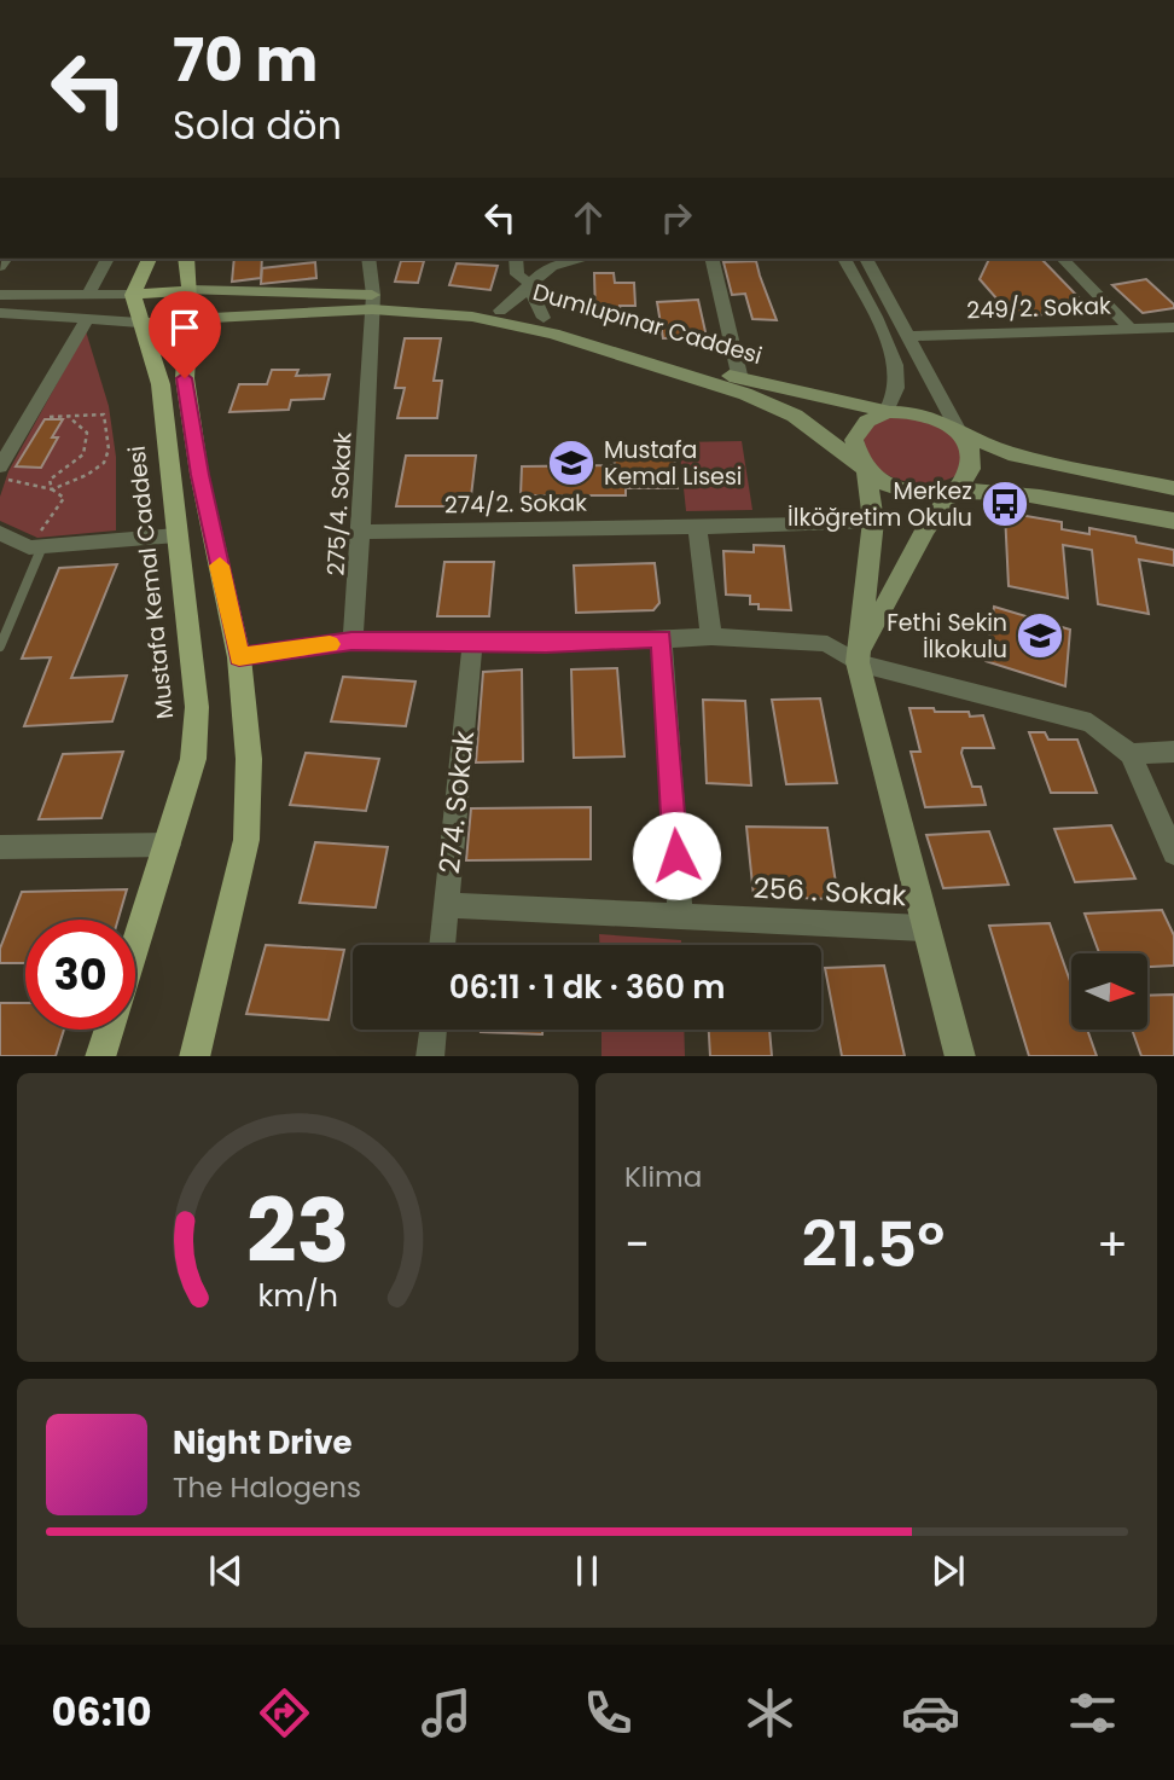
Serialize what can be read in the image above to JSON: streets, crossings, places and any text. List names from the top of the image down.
{
  "streets": {
    "main road": ["Dumlupınar Caddesi", "Mustafa Kemal Caddesi"],
    "street": [
      "249/2. Sokak",
      "275/4. Sokak",
      "274/2. Sokak",
      "274. Sokak",
      "256 . Sokak"
    ]
  },
  "crossings": [
    ["Dumlupınar Caddesi", "275/4. Sokak"],
    ["275/4. Sokak", "274/2. Sokak"],
    ["274. Sokak", "256 . Sokak"]
  ],
  "places": {
    "school or university": ["Mustafa Kemal Lisesi", "Fethi Sekin İlkokulu"],
    "bus stop": ["Merkez İlköğretim Okulu"]
  },
  "north": "right",
  "page": {
    "turn": ["70 m", "Sola dön"],
    "limit": "30",
    "trip": "06:11 · 1 dk · 360 m",
    "tile": "Klima",
    "heat": ["−", "21.5°", "+"],
    "song": ["Night Drive", "The Halogens"],
    "tabs": "06:10",
    "gauge": ["23", "km/h"]
  }
}
